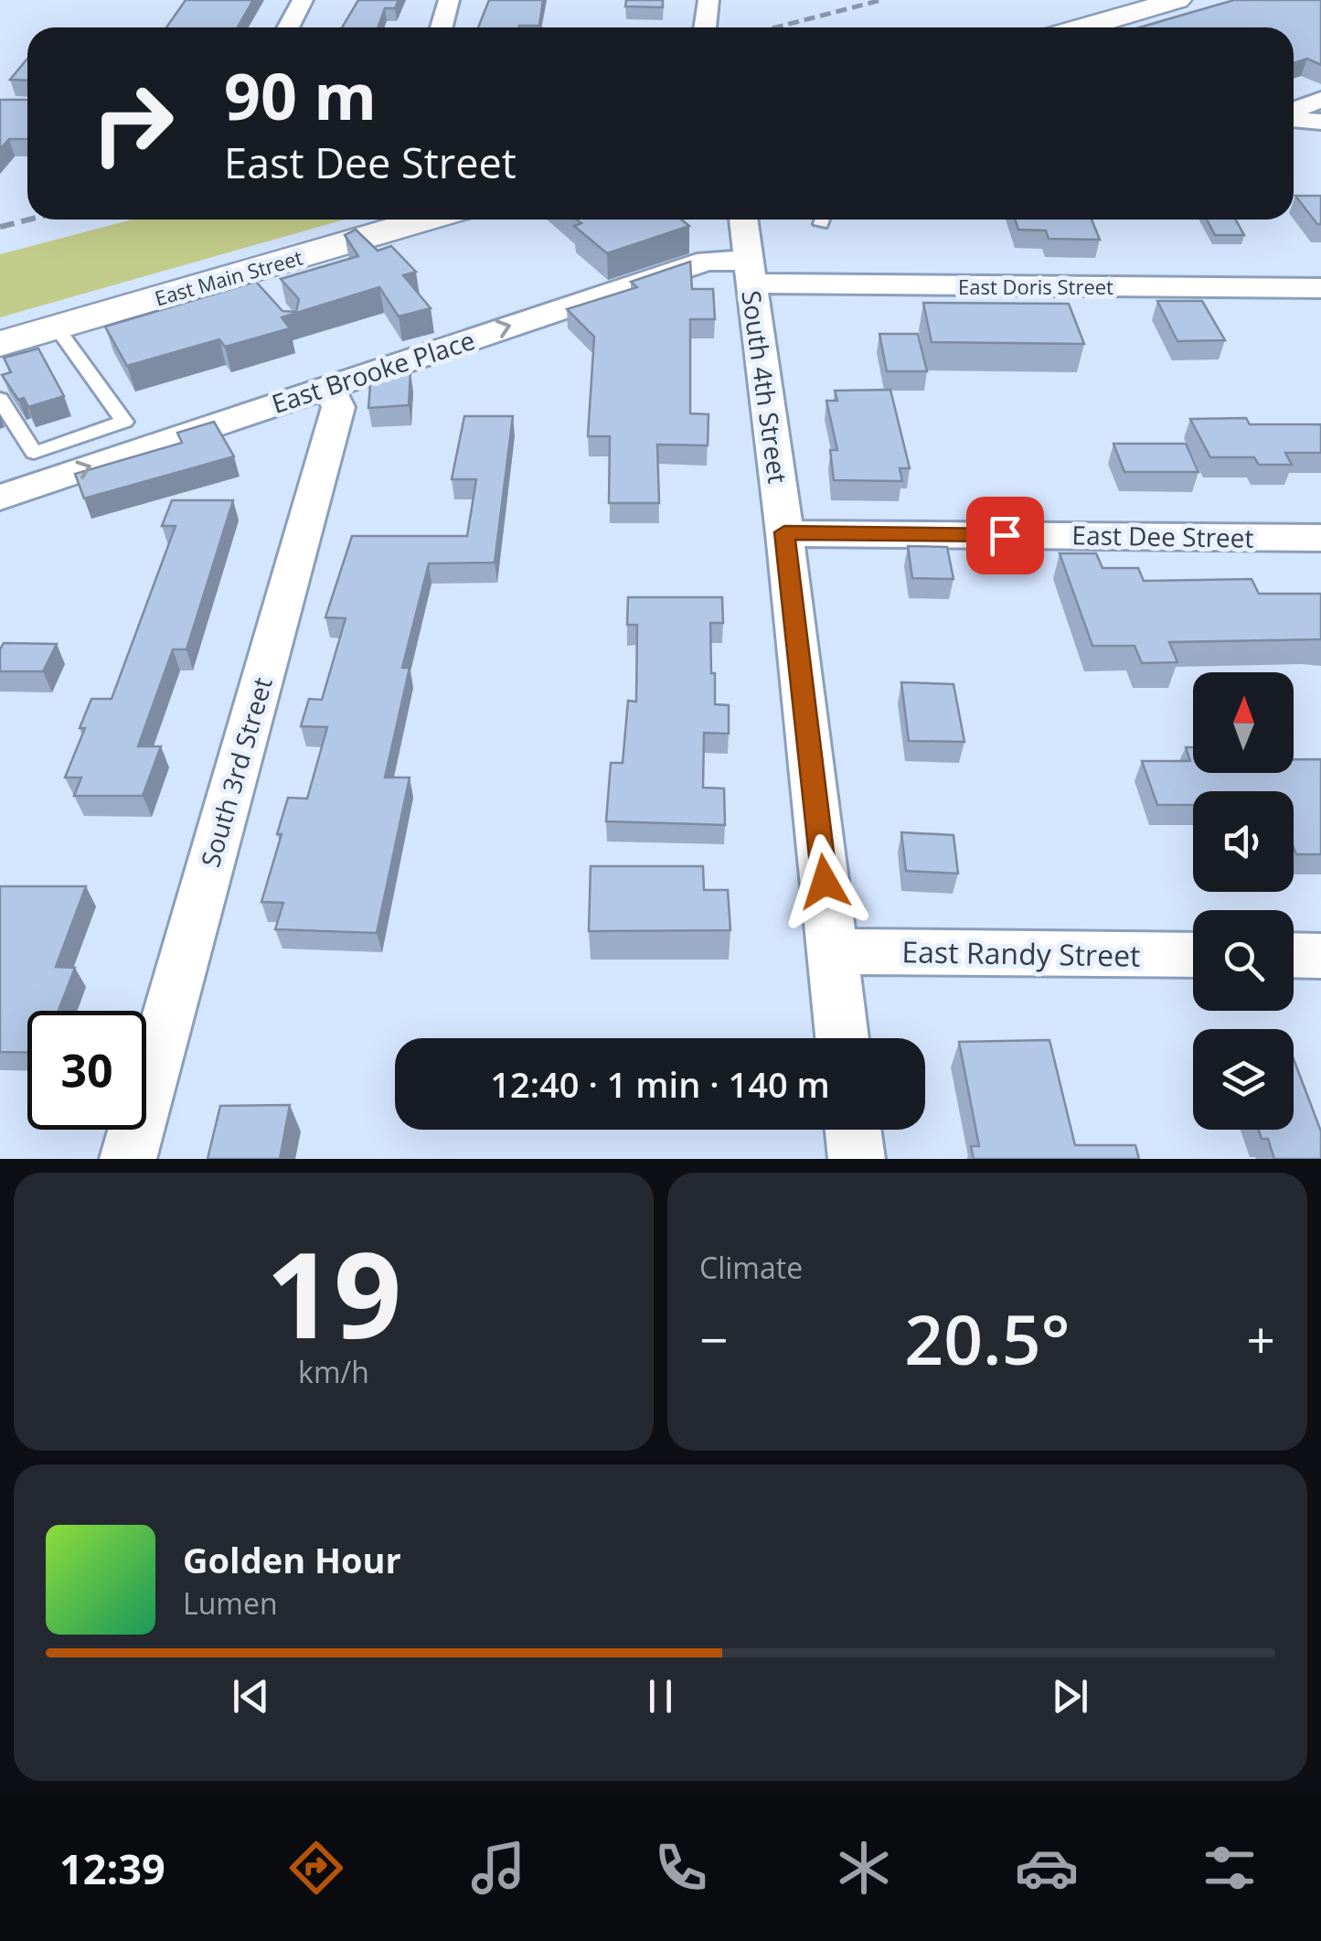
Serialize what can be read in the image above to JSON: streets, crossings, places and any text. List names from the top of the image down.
{
  "streets": {
    "main road": ["East Main Street"],
    "street": [
      "East Doris Street",
      "East Brooke Place",
      "South 4th Street",
      "East Dee Street",
      "South 3rd Street",
      "East Randy Street"
    ]
  },
  "crossings": [
    ["East Doris Street", "East Brooke Place"],
    ["East Doris Street", "South 4th Street"],
    ["East Brooke Place", "South 4th Street"],
    ["East Brooke Place", "South 3rd Street"],
    ["South 4th Street", "East Dee Street"],
    ["South 4th Street", "East Randy Street"]
  ],
  "one_way": ["East Brooke Place"],
  "north": "top",
  "page": {
    "turn": ["90 m", "East Dee Street"],
    "limit": "30",
    "trip": "12:40 · 1 min · 140 m",
    "tile": [
      ["19", "km/h"],
      "Climate"
    ],
    "heat": ["−", "20.5°", "+"],
    "song": ["Golden Hour", "Lumen"],
    "tabs": "12:39"
  }
}
